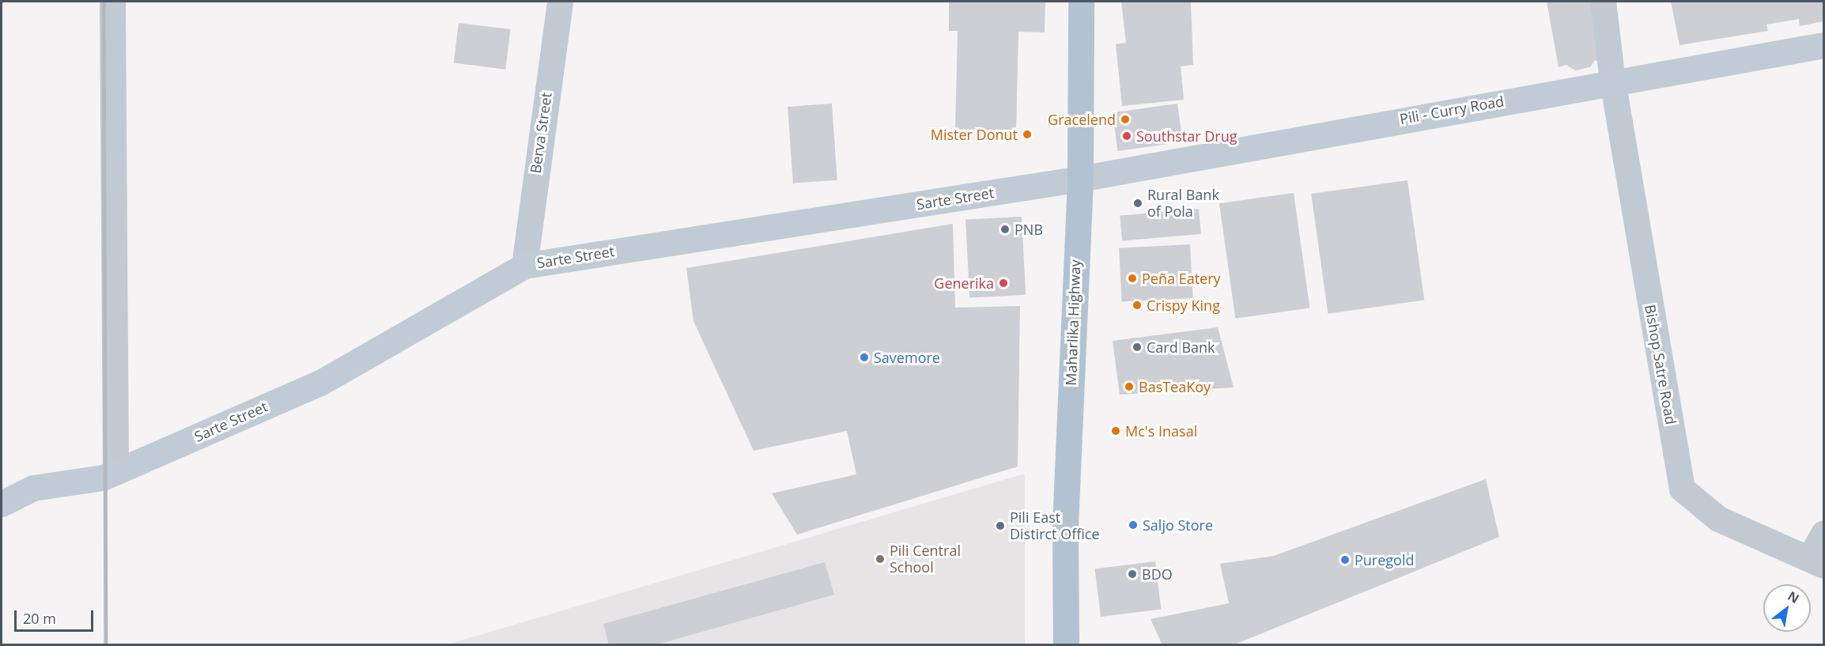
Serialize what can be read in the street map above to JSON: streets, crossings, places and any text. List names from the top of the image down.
{
  "streets": {
    "main road": ["Maharlika Highway"],
    "street": [
      "Pili - Curry Road",
      "Berva Street",
      "Sarte Street",
      "Bishop Satre Road"
    ]
  },
  "crossings": [
    ["Pili - Curry Road", "Sarte Street"],
    ["Pili - Curry Road", "Maharlika Highway"],
    ["Pili - Curry Road", "Bishop Satre Road"],
    ["Berva Street", "Sarte Street"],
    ["Sarte Street", "Maharlika Highway"]
  ],
  "places": [
    "Gracelend",
    "Mister Donut",
    "Southstar Drug",
    "Rural Bank of Pola",
    "PNB",
    "Peña Eatery",
    "Generika",
    "Crispy King",
    "Card Bank",
    "Savemore",
    "BasTeaKoy",
    "Mc's Inasal",
    "Saljo Store",
    "Pili East Distirct Office",
    "Pili Central School",
    "Puregold",
    "BDO"
  ],
  "scale_bar": "20 m",
  "north": "top right"
}
